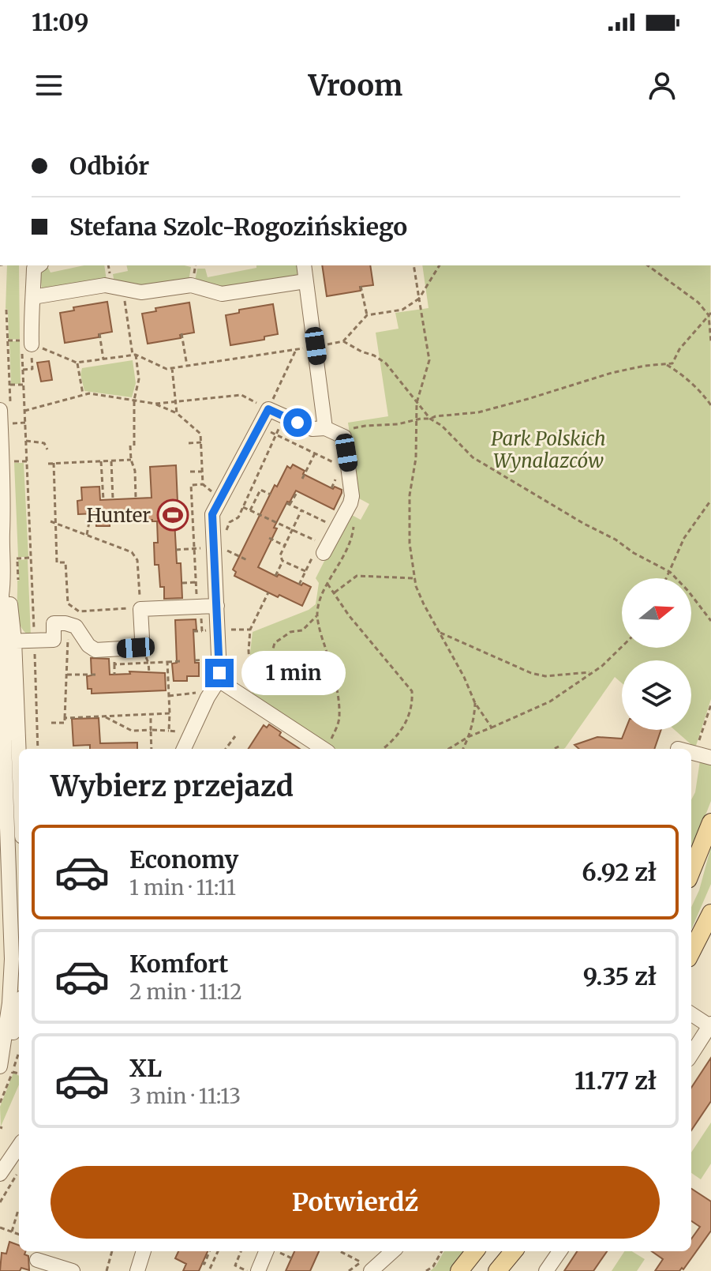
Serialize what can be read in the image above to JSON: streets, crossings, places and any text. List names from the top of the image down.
{
  "parks": ["Park Polskich Wynalazców"],
  "places": {
    "sports": ["Hunter"]
  },
  "north": "right",
  "page": {
    "status": "11:09",
    "header": "Vroom",
    "banner": ["Odbiór", "Stefana Szolc-Rogozińskiego"],
    "bubble": "1 min",
    "heading": "Wybierz przejazd",
    "list": [
      {
        "name": "Economy",
        "note": "1 min · 11:11",
        "value": "6.92 zł"
      },
      {
        "name": "Komfort",
        "note": "2 min · 11:12",
        "value": "9.35 zł"
      },
      {
        "name": "XL",
        "note": "3 min · 11:13",
        "value": "11.77 zł"
      }
    ],
    "buttons": "Potwierdź"
  }
}
